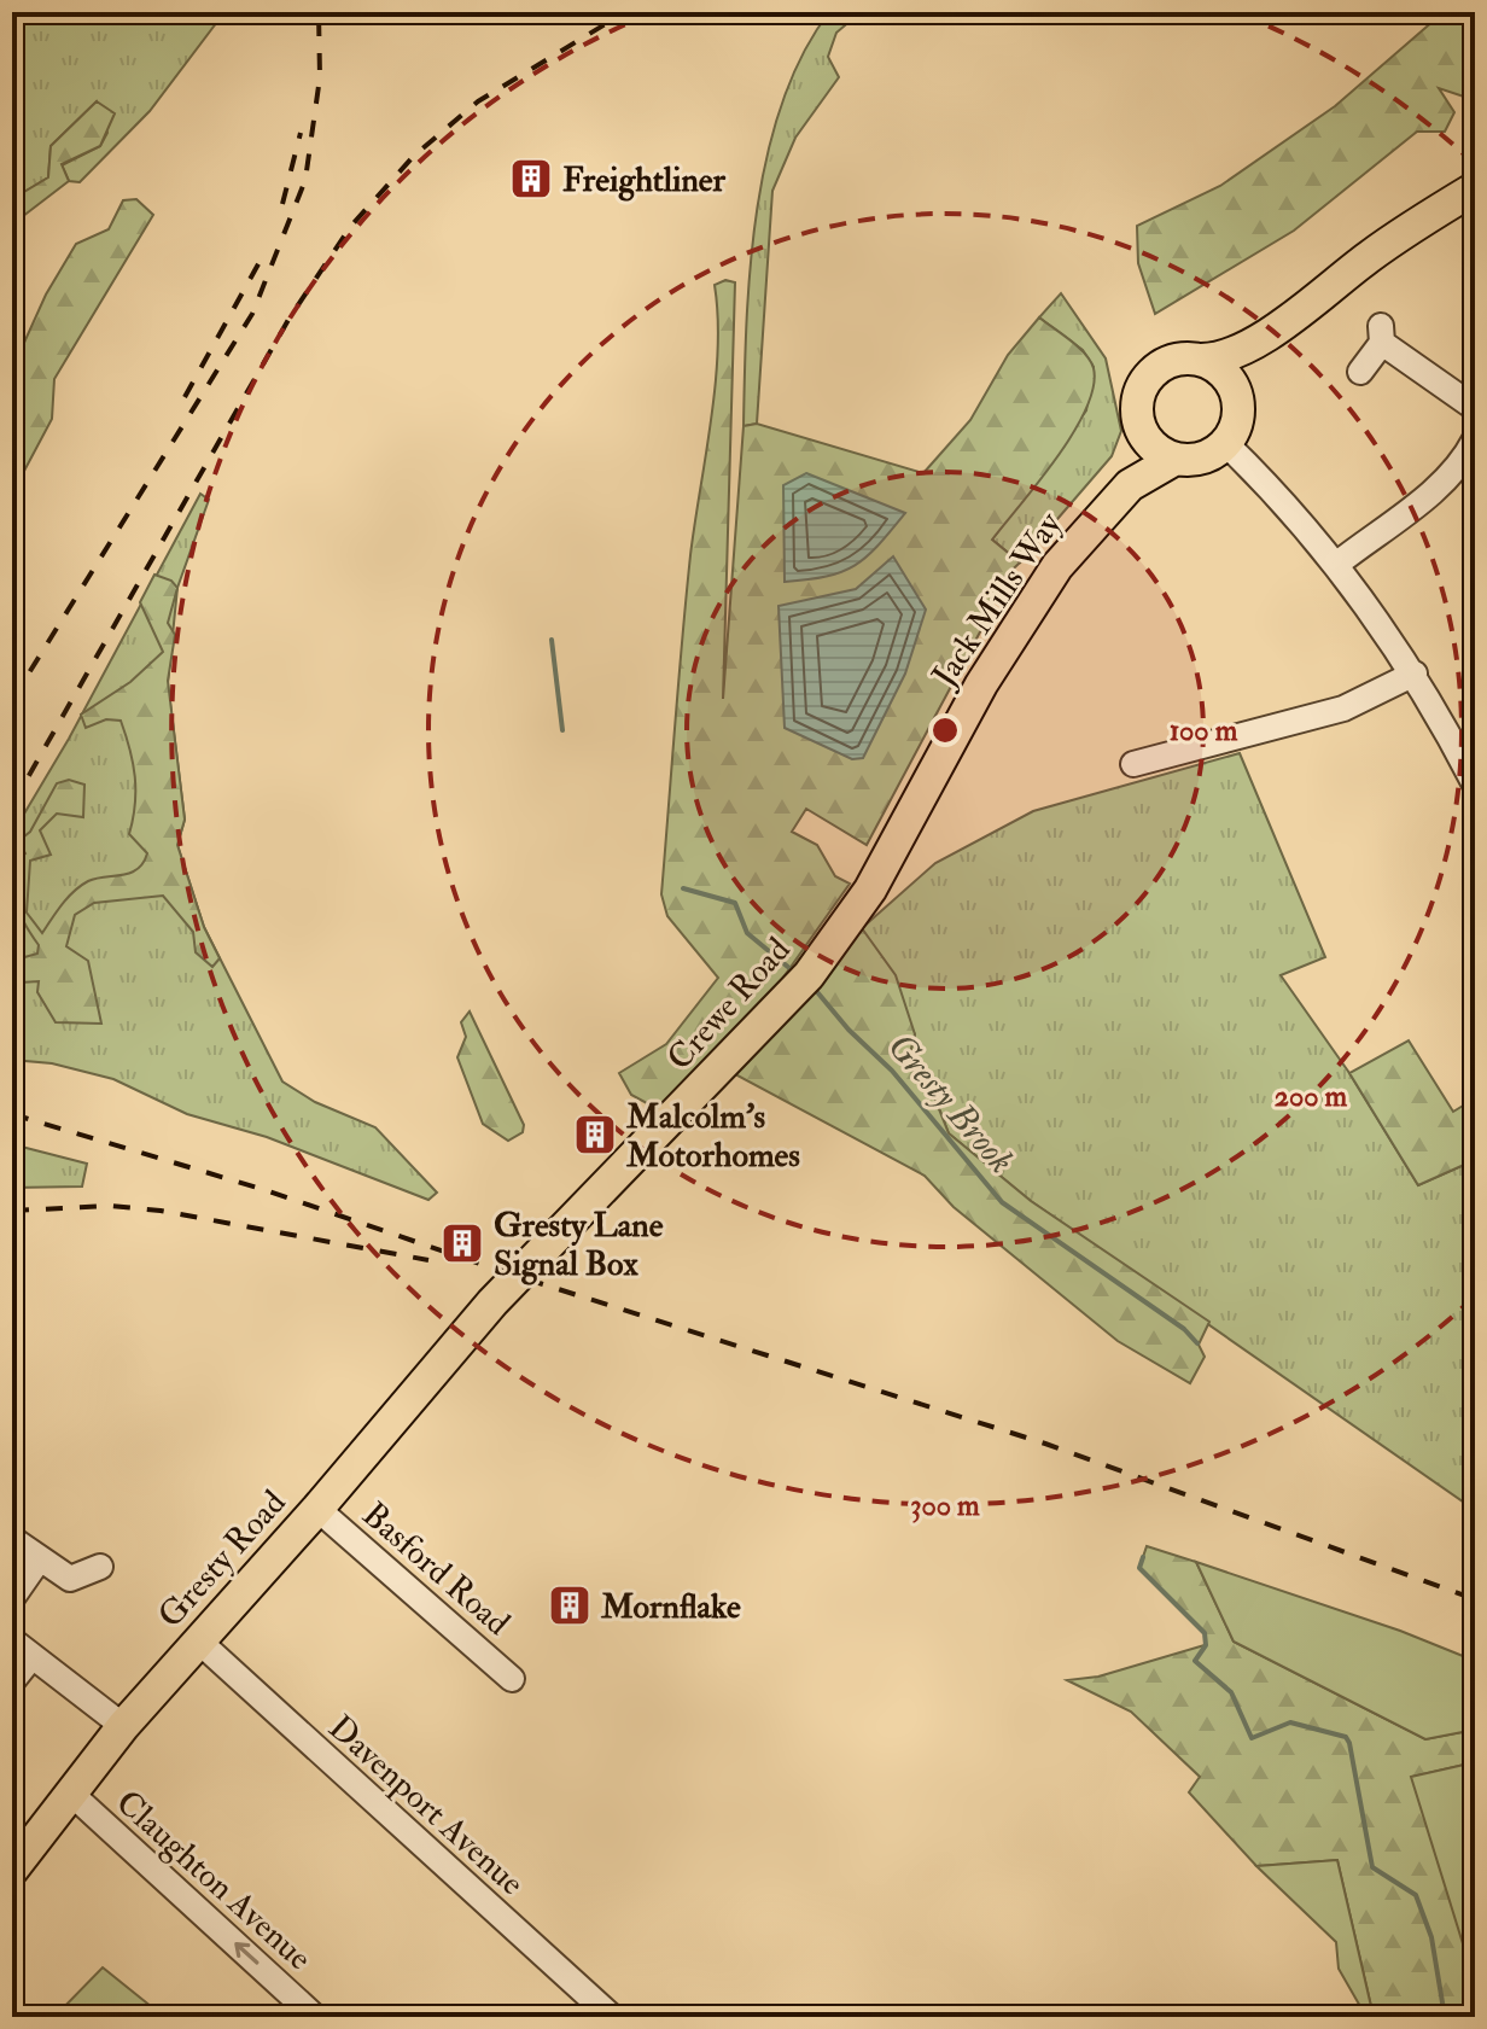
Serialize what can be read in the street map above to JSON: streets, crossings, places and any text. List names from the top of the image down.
{
  "streets": {
    "main road": ["Jack Mills Way", "Crewe Road", "Gresty Road"],
    "street": ["Basford Road", "Davenport Avenue", "Claughton Avenue"]
  },
  "crossings": [
    ["Jack Mills Way", "Crewe Road"],
    ["Crewe Road", "Gresty Road"],
    ["Gresty Road", "Basford Road"],
    ["Gresty Road", "Davenport Avenue"],
    ["Gresty Road", "Claughton Avenue"]
  ],
  "one_way": ["Claughton Avenue"],
  "water": ["Gresty Brook"],
  "places": {
    "building": [
      "Freightliner",
      "Malcolm's Motorhomes",
      "Gresty Lane Signal Box",
      "Mornflake"
    ]
  },
  "rings": ["100 m", "200 m", "300 m"]
}
